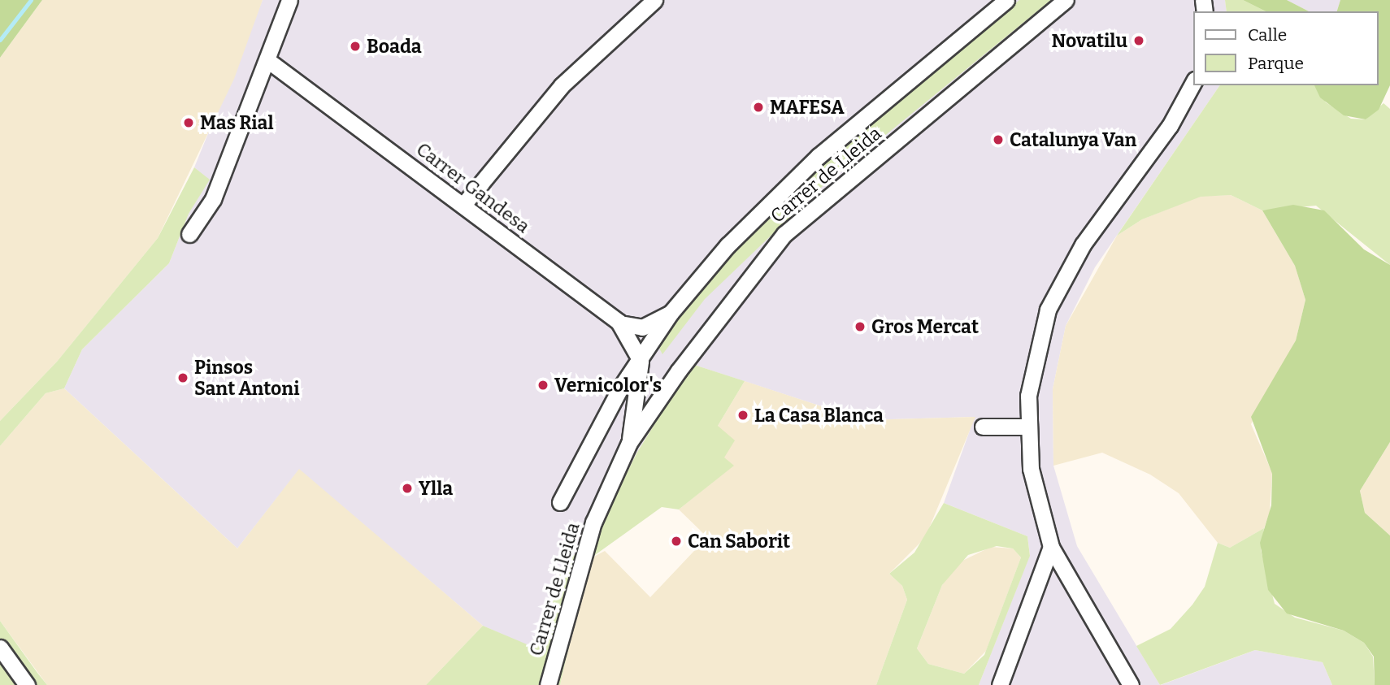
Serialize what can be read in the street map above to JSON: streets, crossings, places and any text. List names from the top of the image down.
{
  "streets": {
    "street": ["Carrer de Lleida", "Carrer Gandesa"]
  },
  "crossings": [
    ["Carrer de Lleida", "Carrer Gandesa"]
  ],
  "places": [
    "Novatilu",
    "Boada",
    "MAFESA",
    "Mas Rial",
    "Catalunya Van",
    "Gros Mercat",
    "Pinsos Sant Antoni",
    "Vernicolor's",
    "La Casa Blanca",
    "Ylla",
    "Can Saborit"
  ],
  "legend": ["Calle", "Parque"]
}
